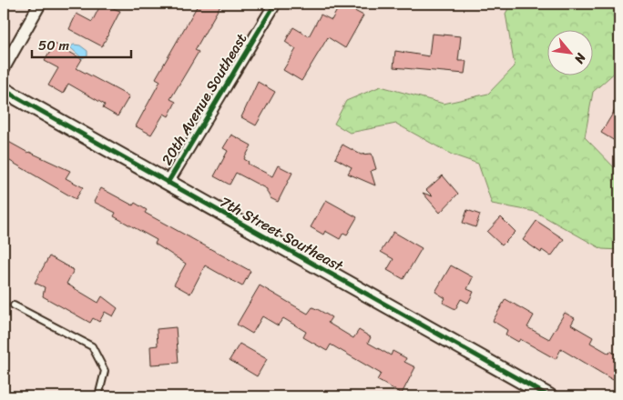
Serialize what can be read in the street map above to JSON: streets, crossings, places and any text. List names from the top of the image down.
{
  "streets": {
    "street": ["20th Avenue Southeast", "7th Street Southeast"]
  },
  "crossings": [
    ["20th Avenue Southeast", "7th Street Southeast"]
  ],
  "scale_bar": "50 m",
  "north": "bottom right"
}
